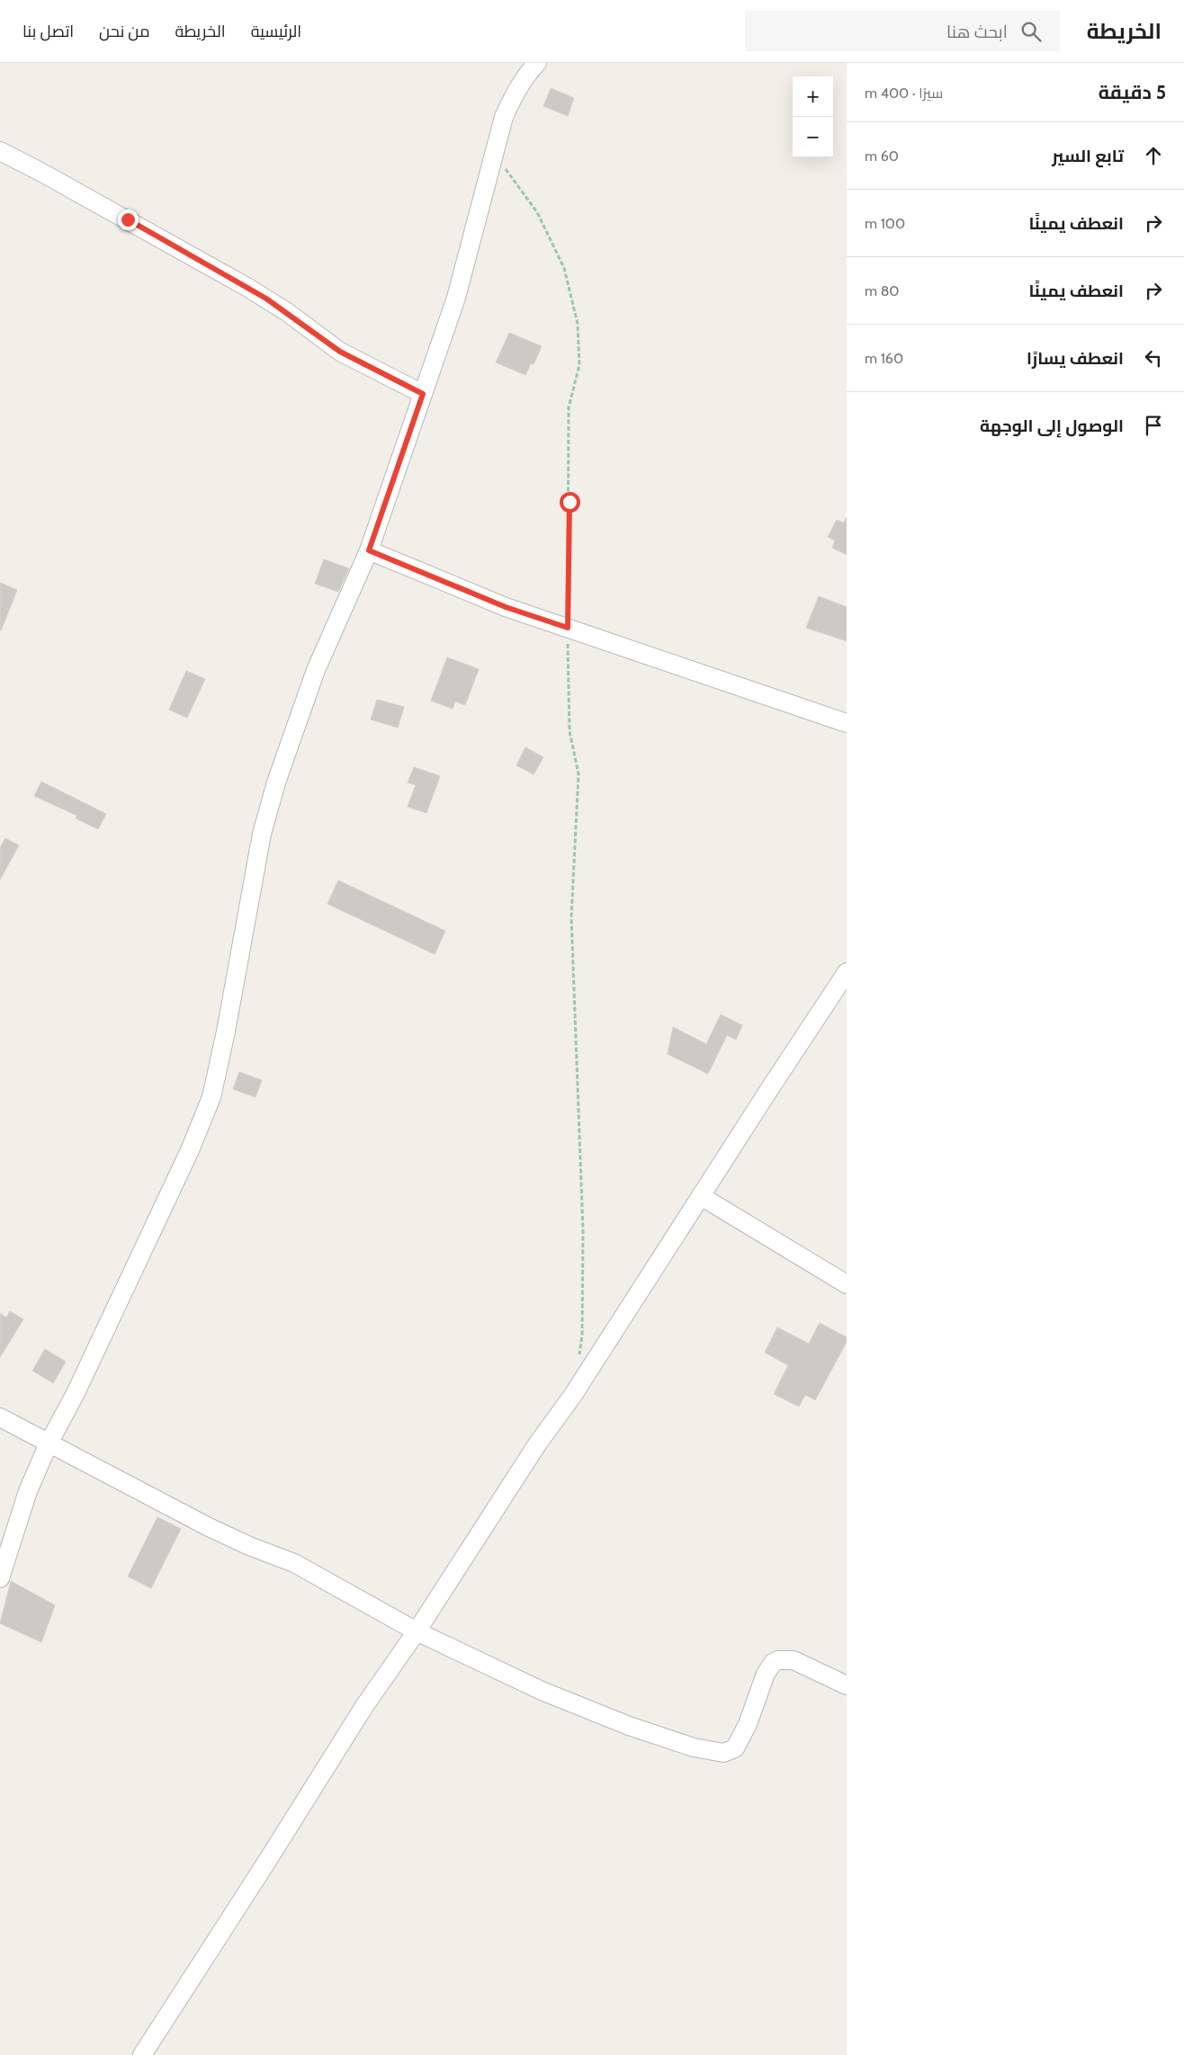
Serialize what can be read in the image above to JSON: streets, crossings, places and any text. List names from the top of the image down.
{
  "page": {
    "header": "الخريطة",
    "search": "ابحث هنا",
    "nav": [
      "الرئيسية",
      "الخريطة",
      "من نحن",
      "اتصل بنا"
    ],
    "heading": ["5 دقيقة", "سيرًا · 400 m"],
    "map_buttons": ["+", "−"],
    "list": [
      ["تابع السير", "60 m"],
      ["انعطف يمينًا", "100 m"],
      ["انعطف يمينًا", "80 m"],
      ["انعطف يسارًا", "160 m"],
      "الوصول إلى الوجهة"
    ]
  }
}
